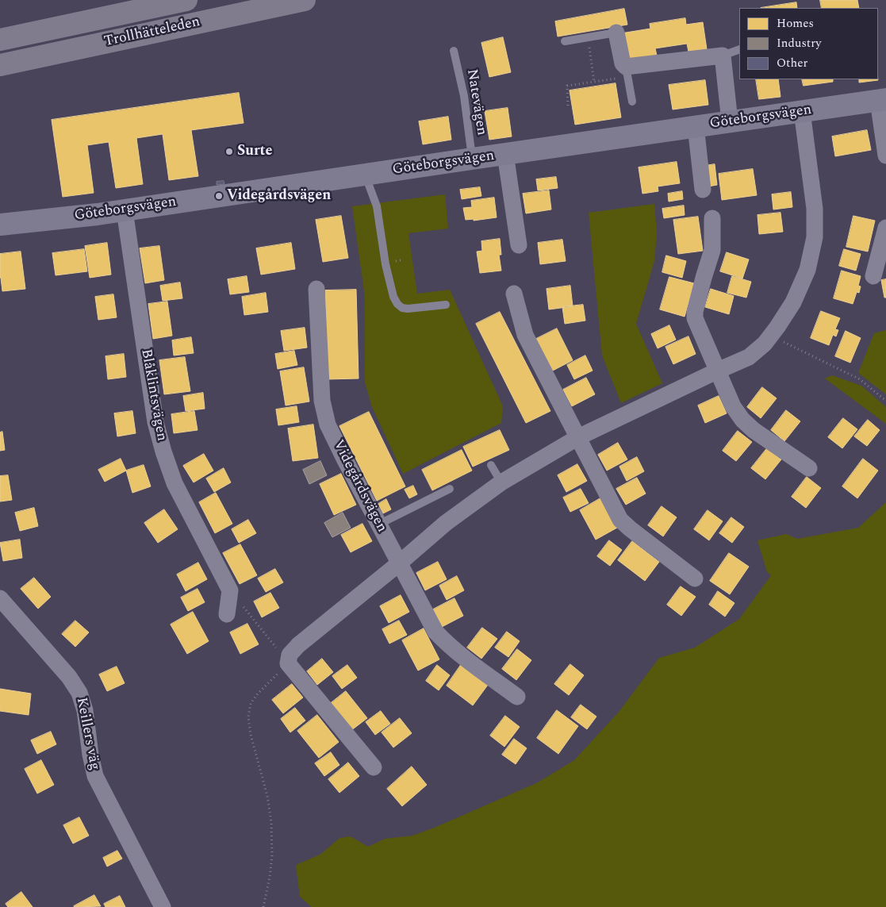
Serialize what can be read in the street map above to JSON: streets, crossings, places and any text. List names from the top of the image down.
{
  "streets": {
    "highway": ["Trollhätteleden"],
    "street": [
      "Göteborgsvägen",
      "Blåklintsvägen",
      "Videgårdsvägen",
      "Keillers väg"
    ],
    "lane": ["Natevägen"]
  },
  "crossings": [
    ["Natevägen", "Göteborgsvägen"],
    ["Göteborgsvägen", "Blåklintsvägen"]
  ],
  "places": ["Surte", "Videgårdsvägen"],
  "legend": ["Homes", "Industry", "Other"]
}
